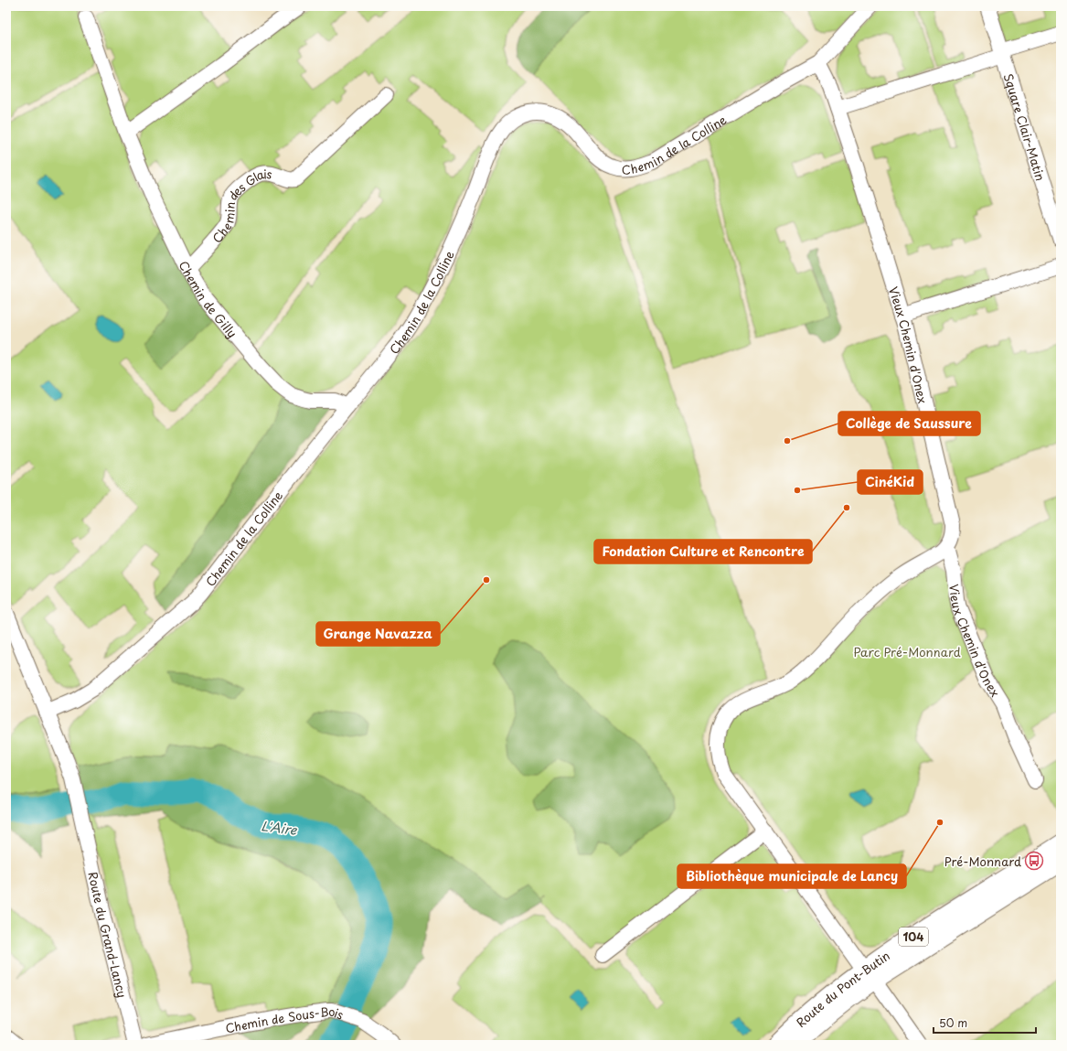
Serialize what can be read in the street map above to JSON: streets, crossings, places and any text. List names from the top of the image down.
{
  "streets": {
    "main road": ["104", "Route du Pont-Butin"],
    "street": [
      "Square Clair-Matin",
      "Chemin de la Colline",
      "Chemin des Glais",
      "Chemin de Gilly",
      "Vieux Chemin d'Onex",
      "Route du Grand-Lancy",
      "Chemin de Sous-Bois"
    ]
  },
  "crossings": [
    ["Chemin de la Colline", "Chemin de Gilly"],
    ["Chemin de la Colline", "Vieux Chemin d'Onex"],
    ["Chemin de la Colline", "Route du Grand-Lancy"],
    ["Chemin des Glais", "Chemin de Gilly"]
  ],
  "water": ["L'Aire"],
  "parks": ["Parc Pré-Monnard"],
  "places": {
    "other": [
      "Collège de Saussure",
      "CinéKid",
      "Fondation Culture et Rencontre",
      "Grange Navazza",
      "Bibliothèque municipale de Lancy"
    ],
    "bus stop": ["Pré-Monnard"]
  },
  "scale_bar": "50 m"
}
